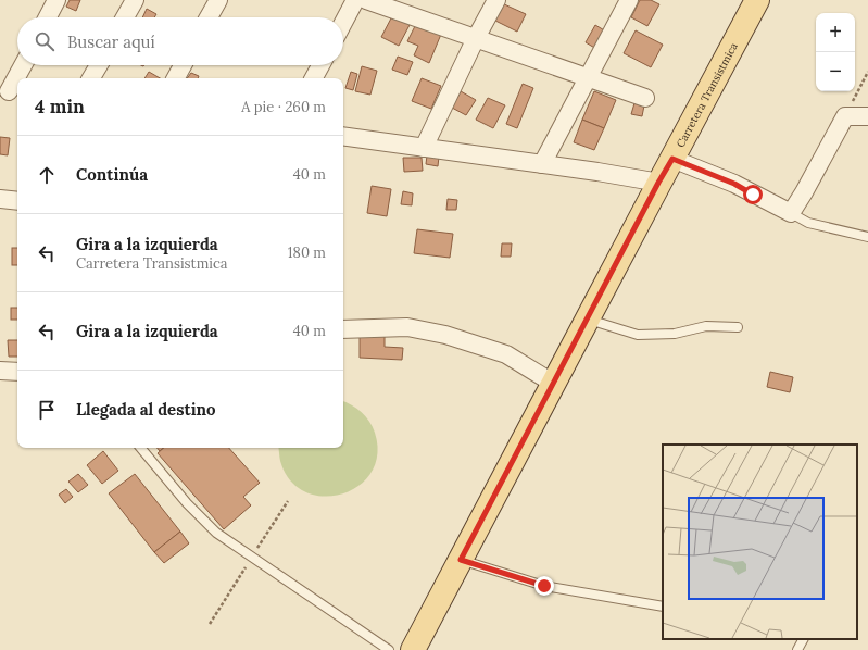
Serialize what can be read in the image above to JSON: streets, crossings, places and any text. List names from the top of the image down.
{
  "streets": {
    "main road": ["Carretera Transistmica"]
  },
  "page": {
    "map_buttons": ["+", "−"],
    "search": "Buscar aquí",
    "heading": ["4 min", "A pie · 260 m"],
    "list": [
      ["Continúa", "40 m"],
      ["Gira a la izquierda", "Carretera Transistmica", "180 m"],
      ["Gira a la izquierda", "40 m"],
      "Llegada al destino"
    ]
  }
}
